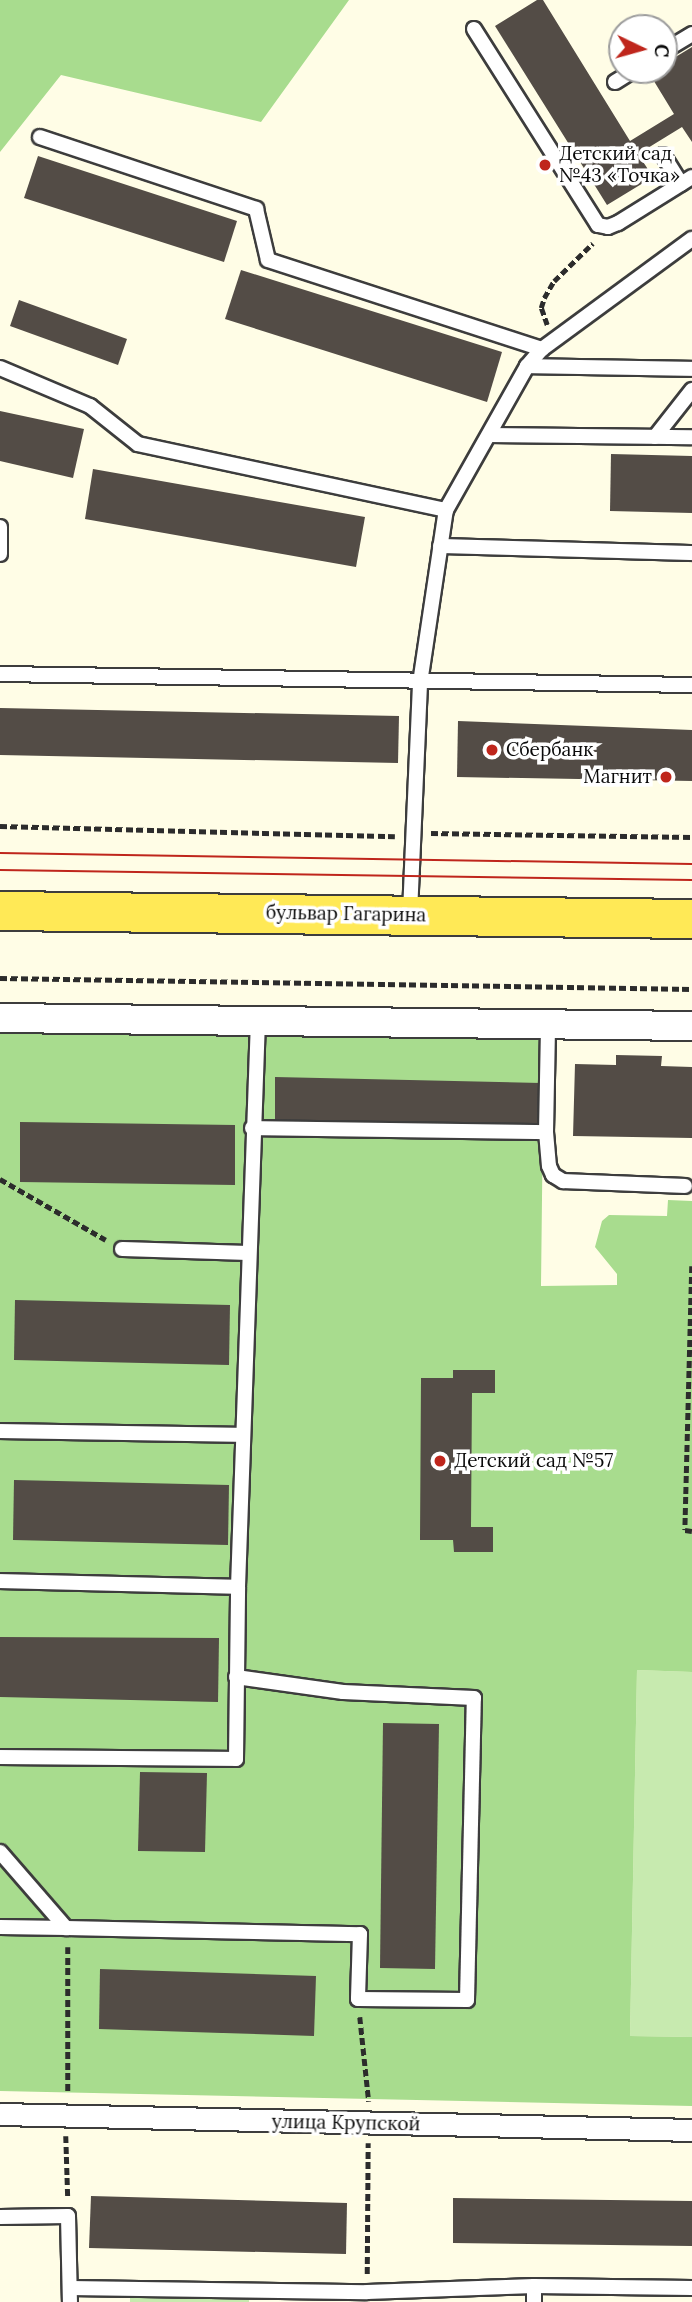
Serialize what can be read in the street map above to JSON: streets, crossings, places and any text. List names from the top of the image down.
{
  "streets": {
    "main road": ["бульвар Гагарина"],
    "street": ["улица Крупской"]
  },
  "places": [
    "Детский сад №43 «Точка»",
    "Сбербанк",
    "Магнит",
    "Детский сад №57"
  ],
  "north": "right"
}
